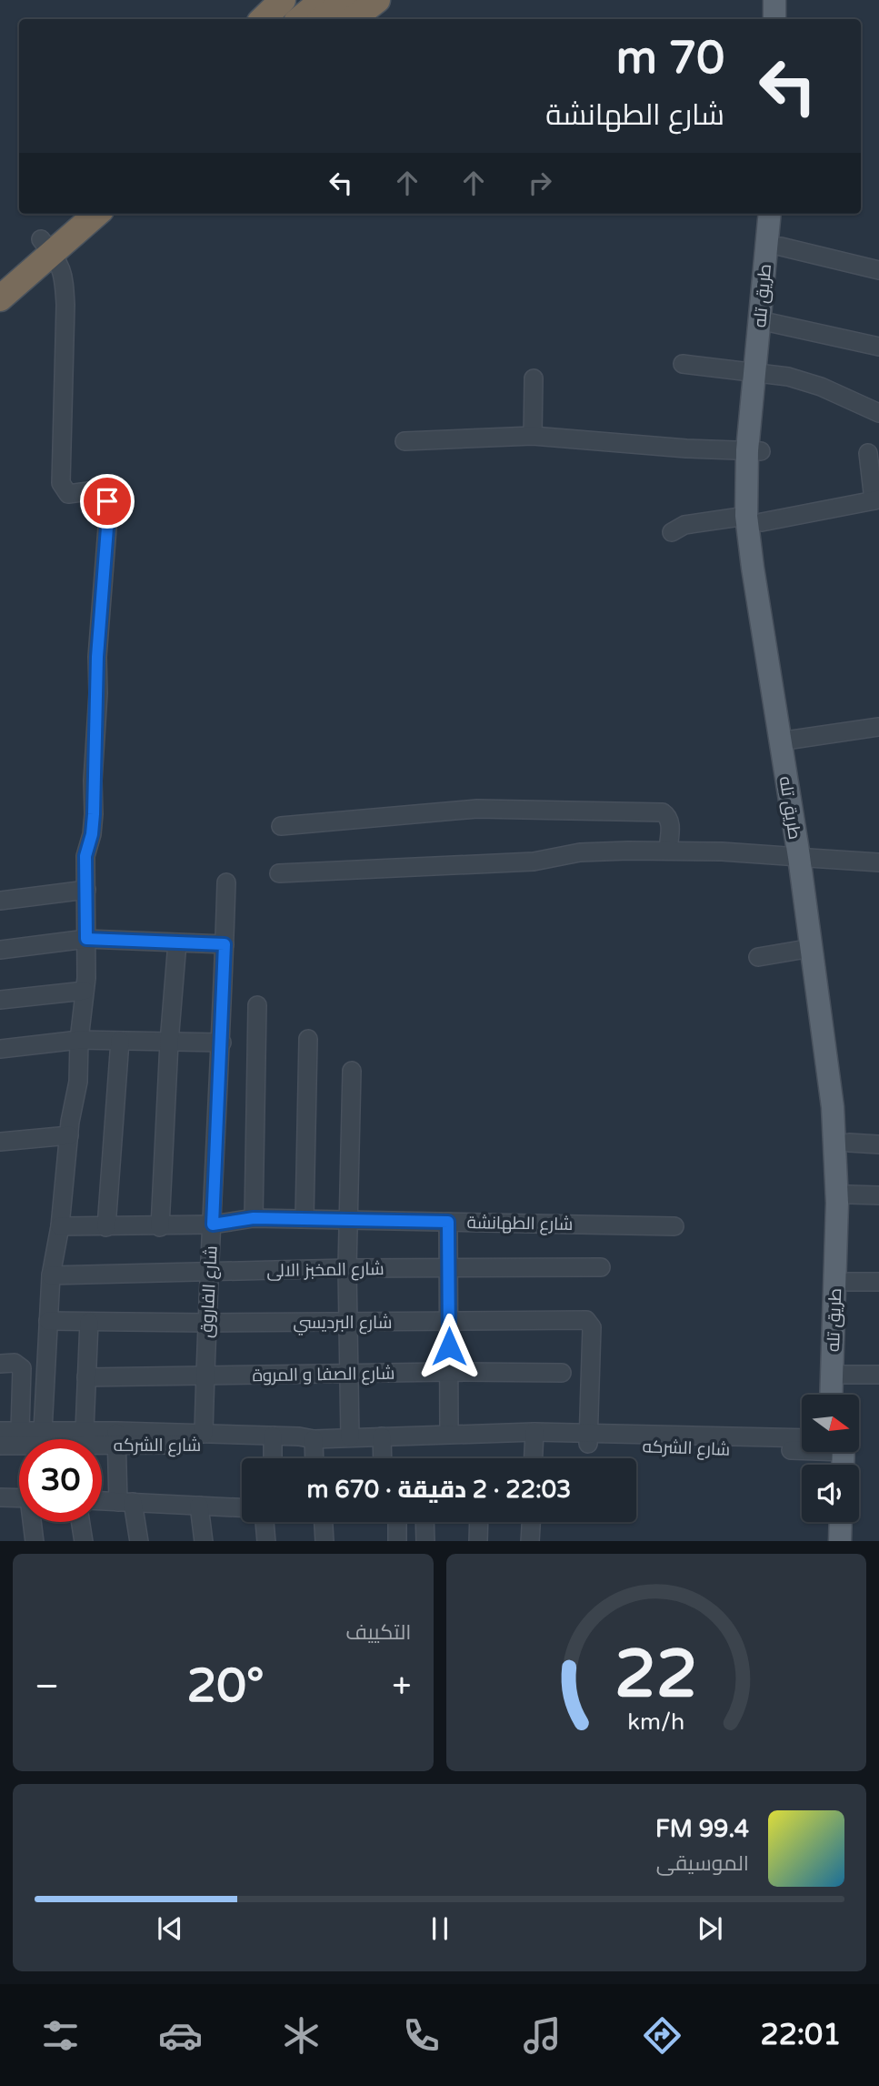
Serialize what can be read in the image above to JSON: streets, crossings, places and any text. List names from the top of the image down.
{
  "streets": {
    "main road": ["طريق تله"],
    "street": [
      "شارع الطهانشة",
      "شارع المخبز الالى",
      "شارع الفاروق",
      "شارع البرديسي",
      "شارع الصفا و المروة",
      "شارع الشركه"
    ]
  },
  "crossings": [
    ["شارع الطهانشة", "شارع الفاروق"],
    ["شارع المخبز الالى", "شارع الفاروق"],
    ["شارع الفاروق", "شارع البرديسي"],
    ["شارع الفاروق", "شارع الصفا و المروة"],
    ["شارع الفاروق", "شارع الشركه"],
    ["شارع البرديسي", "شارع الشركه"]
  ],
  "north": "right",
  "page": {
    "turn": ["70 m", "شارع الطهانشة"],
    "limit": "30",
    "trip": "22:03 · 2 دقيقة · 670 m",
    "tile": "التكييف",
    "heat": ["−", "20°", "+"],
    "song": ["99.4 FM", "الموسيقى"],
    "tabs": "22:01",
    "gauge": ["22", "km/h"]
  }
}
